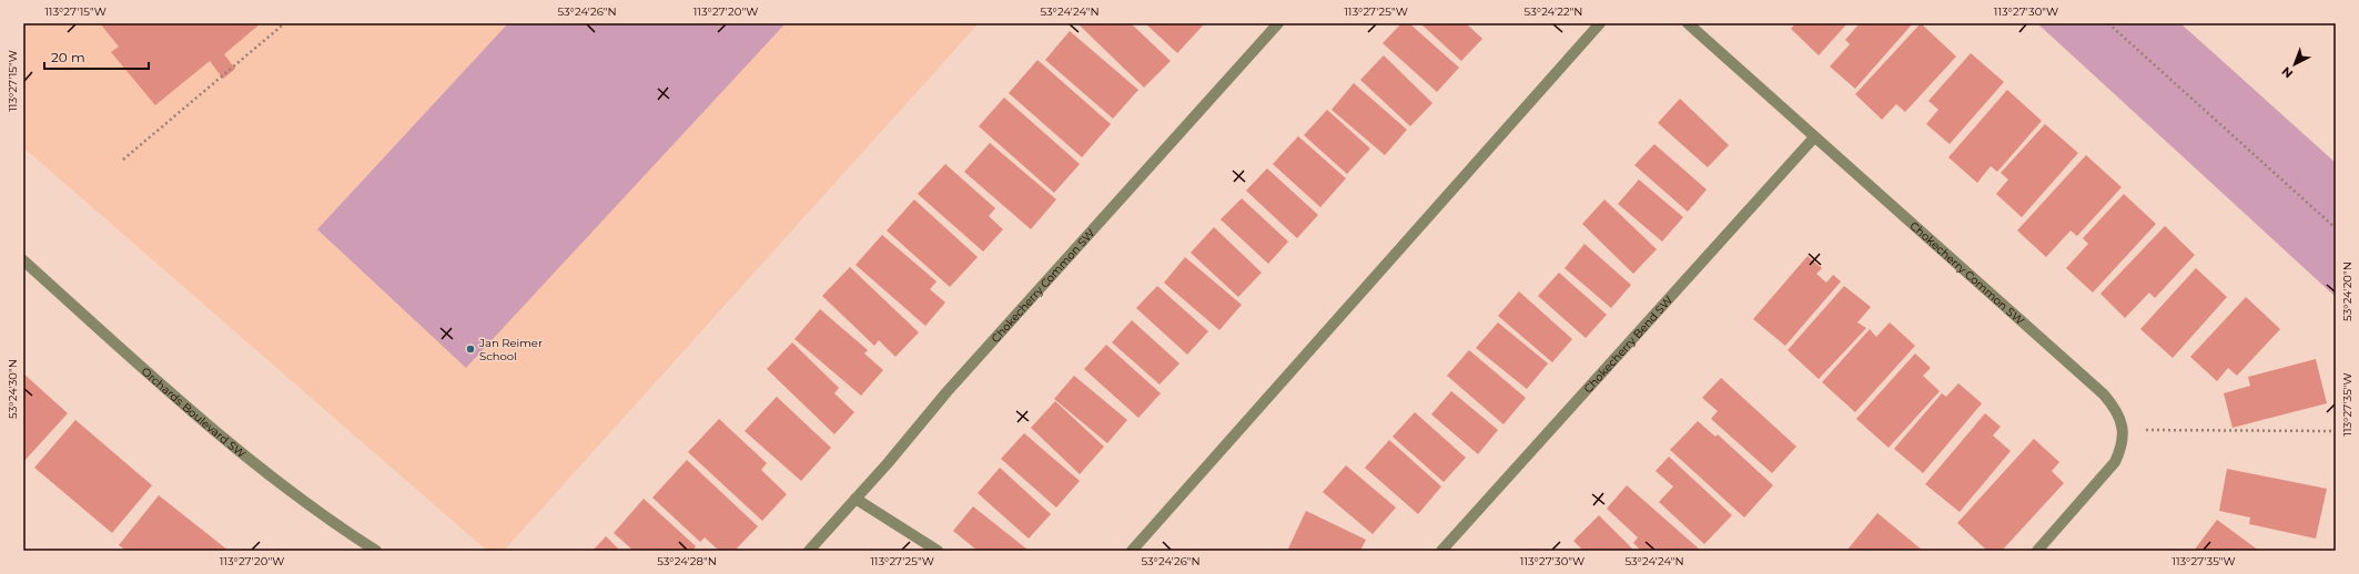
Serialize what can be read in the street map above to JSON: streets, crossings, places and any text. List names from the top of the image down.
{
  "streets": {
    "street": ["Chokecherry Common SW", "Chokecherry Bend SW", "Orchards Boulevard SW"]
  },
  "crossings": [
    ["Chokecherry Common SW", "Chokecherry Bend SW"]
  ],
  "places": ["Jan Reimer School"],
  "scale_bar": "20 m",
  "north": "bottom left",
  "coordinates": [
    "113°27'15\"W",
    "53°24'26\"N",
    "113°27'20\"W",
    "53°24'24\"N",
    "113°27'25\"W",
    "53°24'22\"N",
    "113°27'30\"W",
    "53°24'20\"N",
    "53°24'30\"N",
    "113°27'35\"W",
    "53°24'28\"N"
  ]
}
